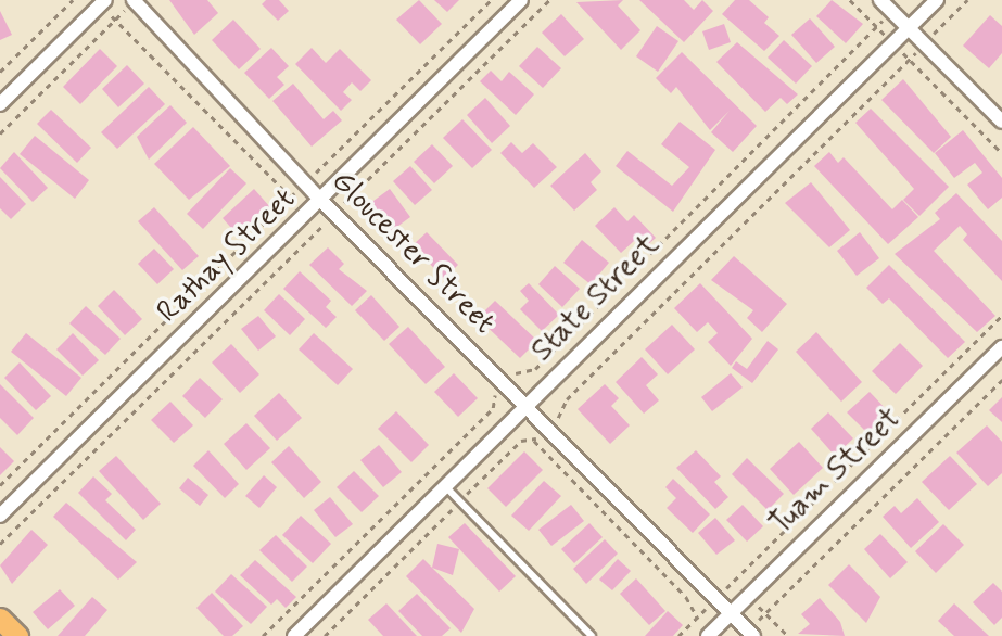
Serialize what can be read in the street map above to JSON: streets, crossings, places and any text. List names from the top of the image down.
{
  "streets": {
    "street": [
      "Gloucester Street",
      "Rathay Street",
      "State Street",
      "Tuam Street"
    ]
  },
  "crossings": [
    ["Gloucester Street", "Rathay Street"],
    ["Gloucester Street", "State Street"],
    ["Gloucester Street", "Tuam Street"]
  ]
}
